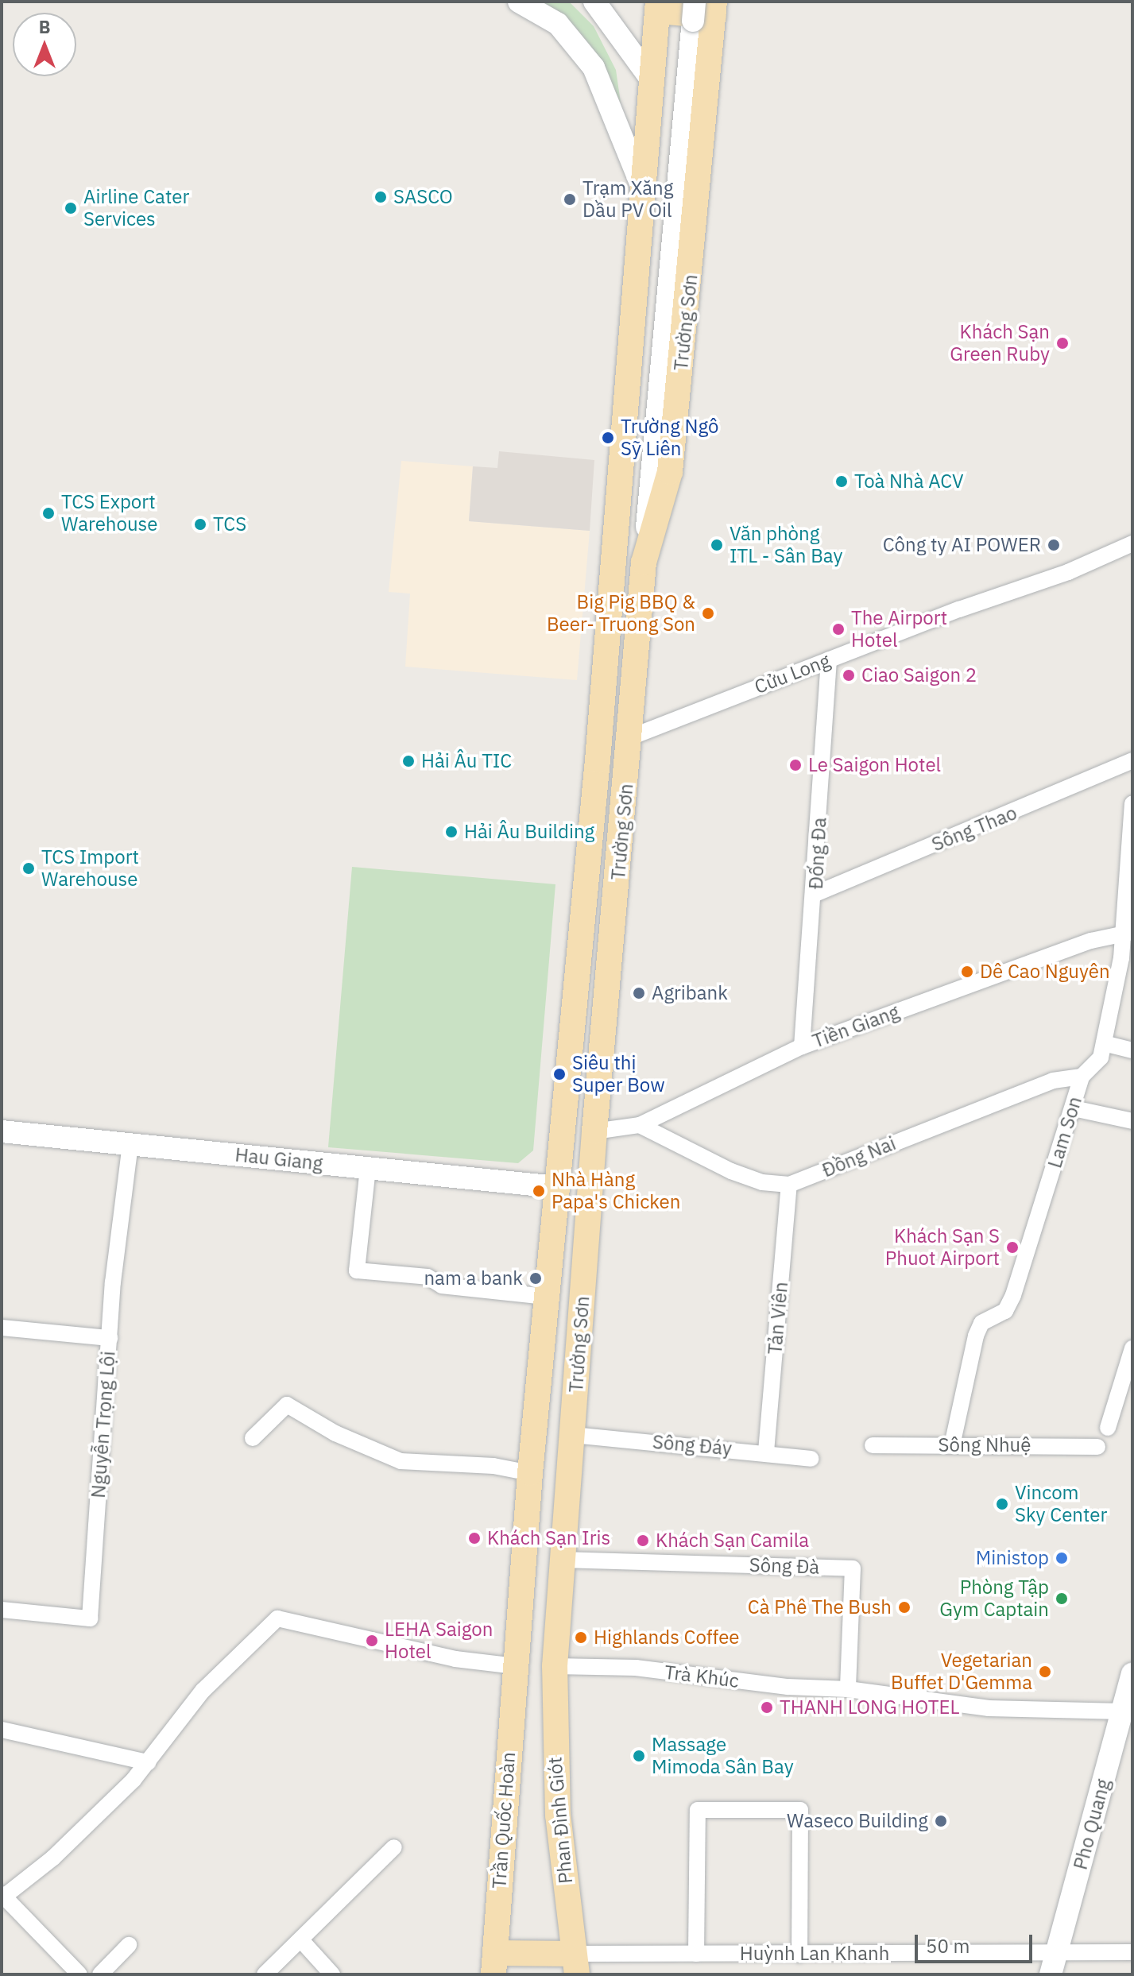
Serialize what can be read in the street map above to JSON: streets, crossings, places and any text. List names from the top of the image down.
{
  "streets": {
    "main road": ["Trường Sơn", "Trần Quốc Hoàn", "Phan Đình Giót"],
    "street": [
      "Cửu Long",
      "Sông Thao",
      "Đống Đa",
      "Tiền Giang",
      "Lam Son",
      "Đồng Nai",
      "Hau Giang",
      "Tản Viên",
      "Nguyễn Trọng Lội",
      "Sông Đáy",
      "Sông Nhuệ",
      "Sông Đà",
      "Trà Khúc",
      "Pho Quang",
      "Huỳnh Lan Khanh"
    ]
  },
  "crossings": [
    ["Trường Sơn", "Cửu Long"],
    ["Trường Sơn", "Tiền Giang"],
    ["Trường Sơn", "Hau Giang"],
    ["Trường Sơn", "Sông Đáy"],
    ["Trường Sơn", "Sông Đà"],
    ["Trường Sơn", "Trà Khúc"],
    ["Trường Sơn", "Trần Quốc Hoàn"],
    ["Trường Sơn", "Phan Đình Giót"],
    ["Cửu Long", "Đống Đa"],
    ["Sông Thao", "Đống Đa"],
    ["Đống Đa", "Tiền Giang"],
    ["Tiền Giang", "Lam Son"],
    ["Tiền Giang", "Đồng Nai"],
    ["Lam Son", "Đồng Nai"],
    ["Lam Son", "Sông Nhuệ"],
    ["Đồng Nai", "Tản Viên"],
    ["Hau Giang", "Nguyễn Trọng Lội"],
    ["Tản Viên", "Sông Đáy"],
    ["Sông Đà", "Trà Khúc"],
    ["Trà Khúc", "Phan Đình Giót"],
    ["Trà Khúc", "Pho Quang"],
    ["Phan Đình Giót", "Huỳnh Lan Khanh"],
    ["Pho Quang", "Huỳnh Lan Khanh"]
  ],
  "places": [
    "SASCO",
    "Trạm Xăng Dầu PV Oil",
    "Airline Cater Services",
    "Khách Sạn Green Ruby",
    "Trường Ngô Sỹ Liên",
    "Toà Nhà ACV",
    "TCS Export Warehouse",
    "TCS",
    "Văn phòng ITL - Sân Bay",
    "Công ty AI POWER",
    "Big Pig BBQ & Beer- Truong Son",
    "The Airport Hotel",
    "Ciao Saigon 2",
    "Hải Âu TIC",
    "Le Saigon Hotel",
    "Hải Âu Building",
    "TCS Import Warehouse",
    "Dê Cao Nguyên",
    "Agribank",
    "Siêu thị Super Bow",
    "Nhà Hàng Papa's Chicken",
    "Khách Sạn S Phuot Airport",
    "nam a bank",
    "Vincom Sky Center",
    "Khách Sạn Iris",
    "Khách Sạn Camila",
    "Ministop",
    "Phòng Tập Gym Captain",
    "Cà Phê The Bush",
    "Highlands Coffee",
    "LEHA Saigon Hotel",
    "Vegetarian Buffet D'Gemma",
    "THANH LONG HOTEL",
    "Massage Mimoda Sân Bay",
    "Waseco Building"
  ],
  "scale_bar": "50 m",
  "north": "top"
}
